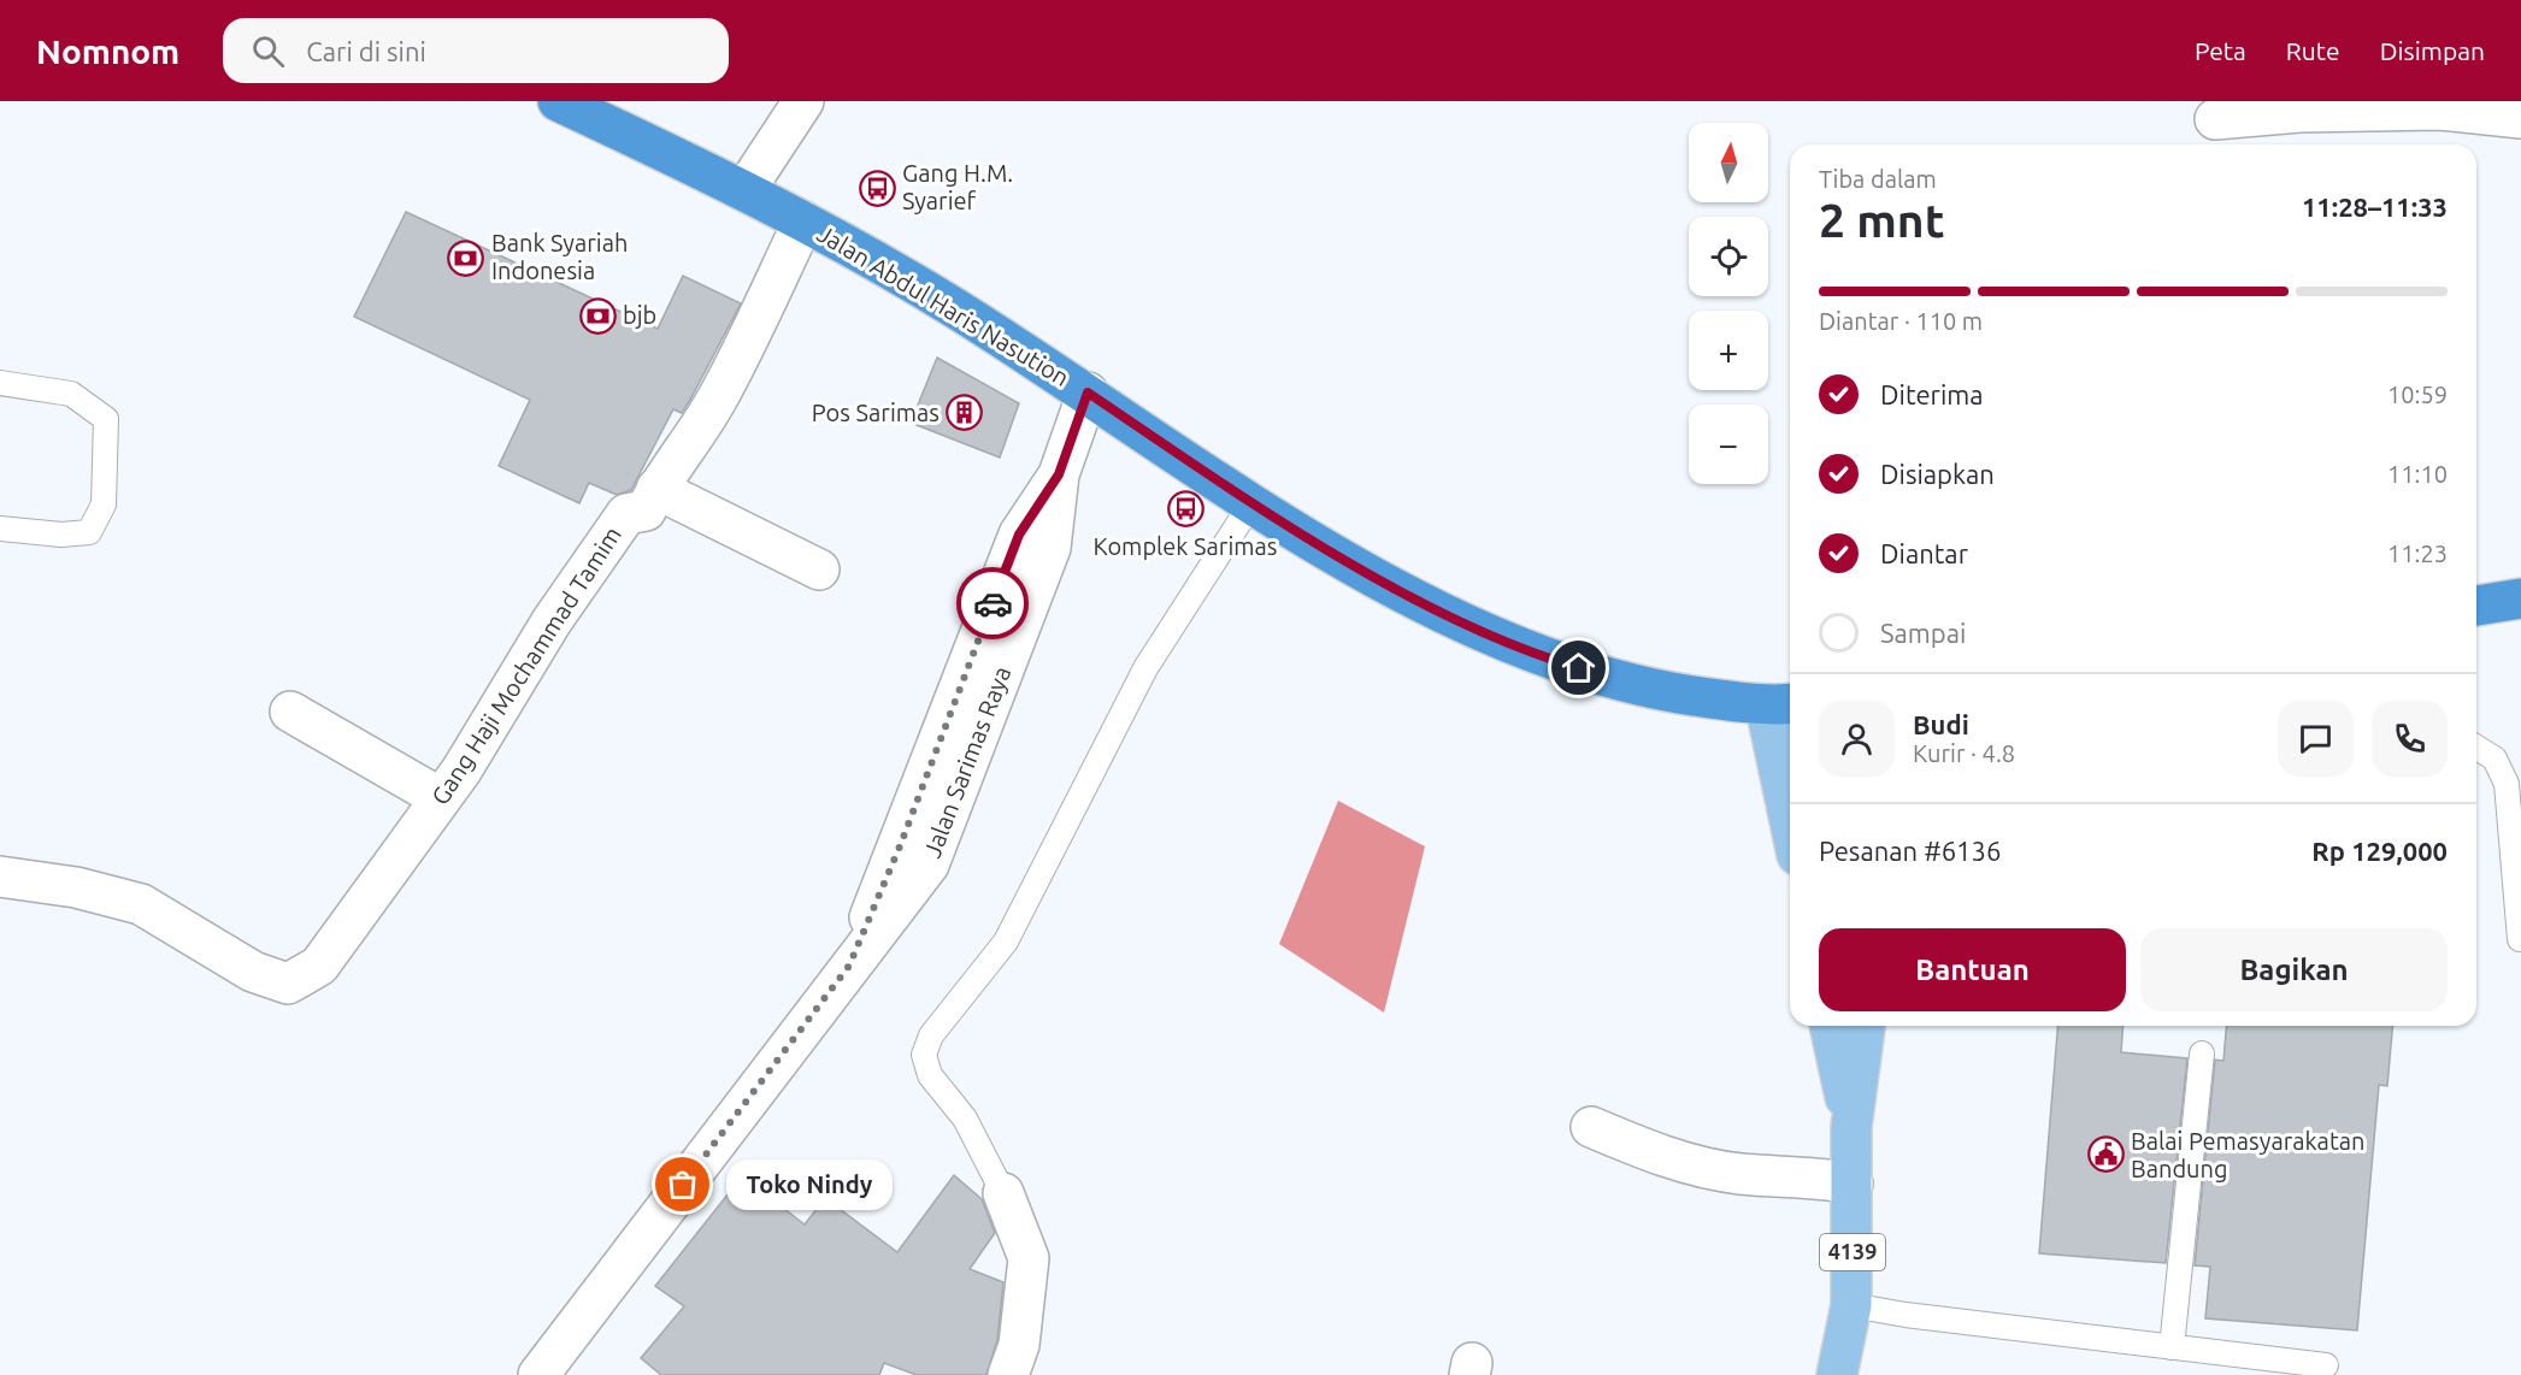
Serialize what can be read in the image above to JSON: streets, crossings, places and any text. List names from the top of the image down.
{
  "streets": {
    "highway": ["Jalan Abdul Haris Nasution"],
    "main road": ["4139"],
    "street": ["Gang Haji Mochammad Tamim", "Jalan Sarimas Raya"]
  },
  "crossings": [
    ["Jalan Abdul Haris Nasution", "Gang Haji Mochammad Tamim"]
  ],
  "places": {
    "bus stop": ["Gang H.M. Syarief", "Komplek Sarimas"],
    "bank": ["Bank Syariah Indonesia", "bjb"],
    "building": ["Pos Sarimas"],
    "public building": ["Balai Pemasyarakatan Bandung"],
    "other": ["Toko Nindy"]
  },
  "north": "top",
  "page": {
    "header": "Nomnom",
    "search": "Cari di sini",
    "nav": ["Peta", "Rute", "Disimpan"],
    "map_buttons": ["+", "−"],
    "heading": ["2 mnt", "Tiba dalam", "11:28–11:33"],
    "panel": [
      "Budi",
      "Kurir · 4.8",
      "Pesanan #6136",
      "Rp 129,000"
    ],
    "bar": "Diantar · 110 m",
    "list": [
      ["Diterima", "10:59"],
      ["Disiapkan", "11:10"],
      ["Diantar", "11:23"],
      "Sampai"
    ],
    "buttons": ["Bantuan", "Bagikan"],
    "bubble": "Toko Nindy"
  }
}
